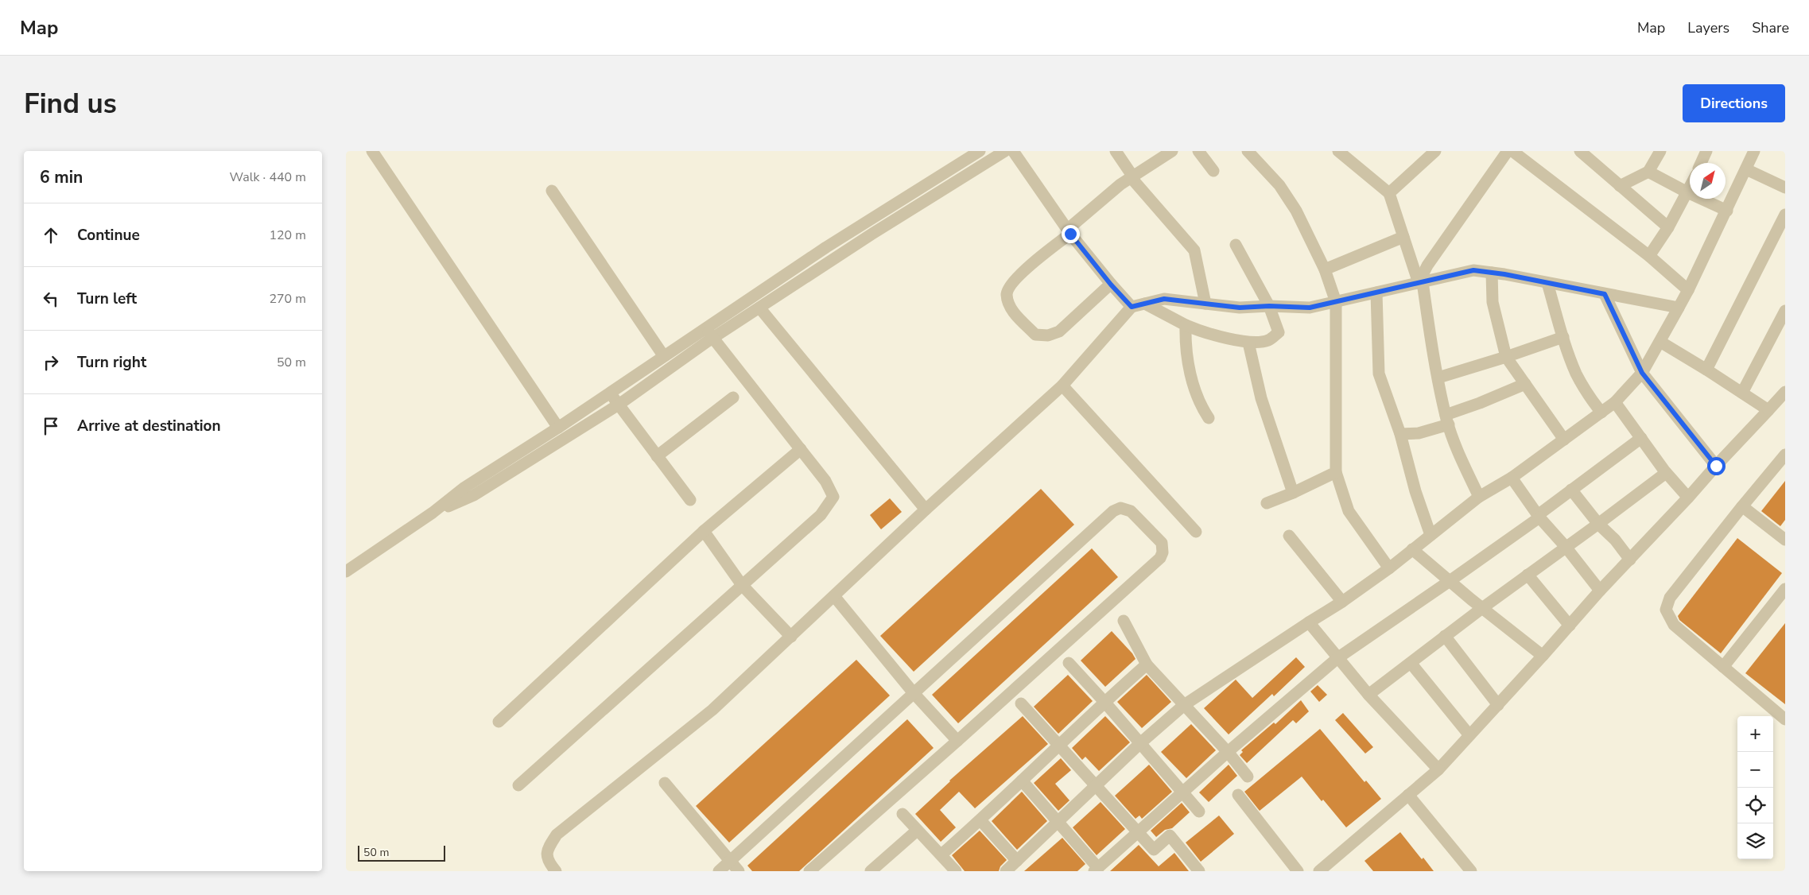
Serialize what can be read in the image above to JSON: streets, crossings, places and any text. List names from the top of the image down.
{
  "scale_bar": "50 m",
  "north": "top right",
  "page": {
    "header": "Map",
    "nav": ["Map", "Layers", "Share"],
    "buttons": "Directions",
    "title": "Find us",
    "heading": ["6 min", "Walk · 440 m"],
    "list": [
      ["Continue", "120 m"],
      ["Turn left", "270 m"],
      ["Turn right", "50 m"],
      "Arrive at destination"
    ],
    "map_buttons": ["+", "−"],
    "scale": "50 m"
  }
}
